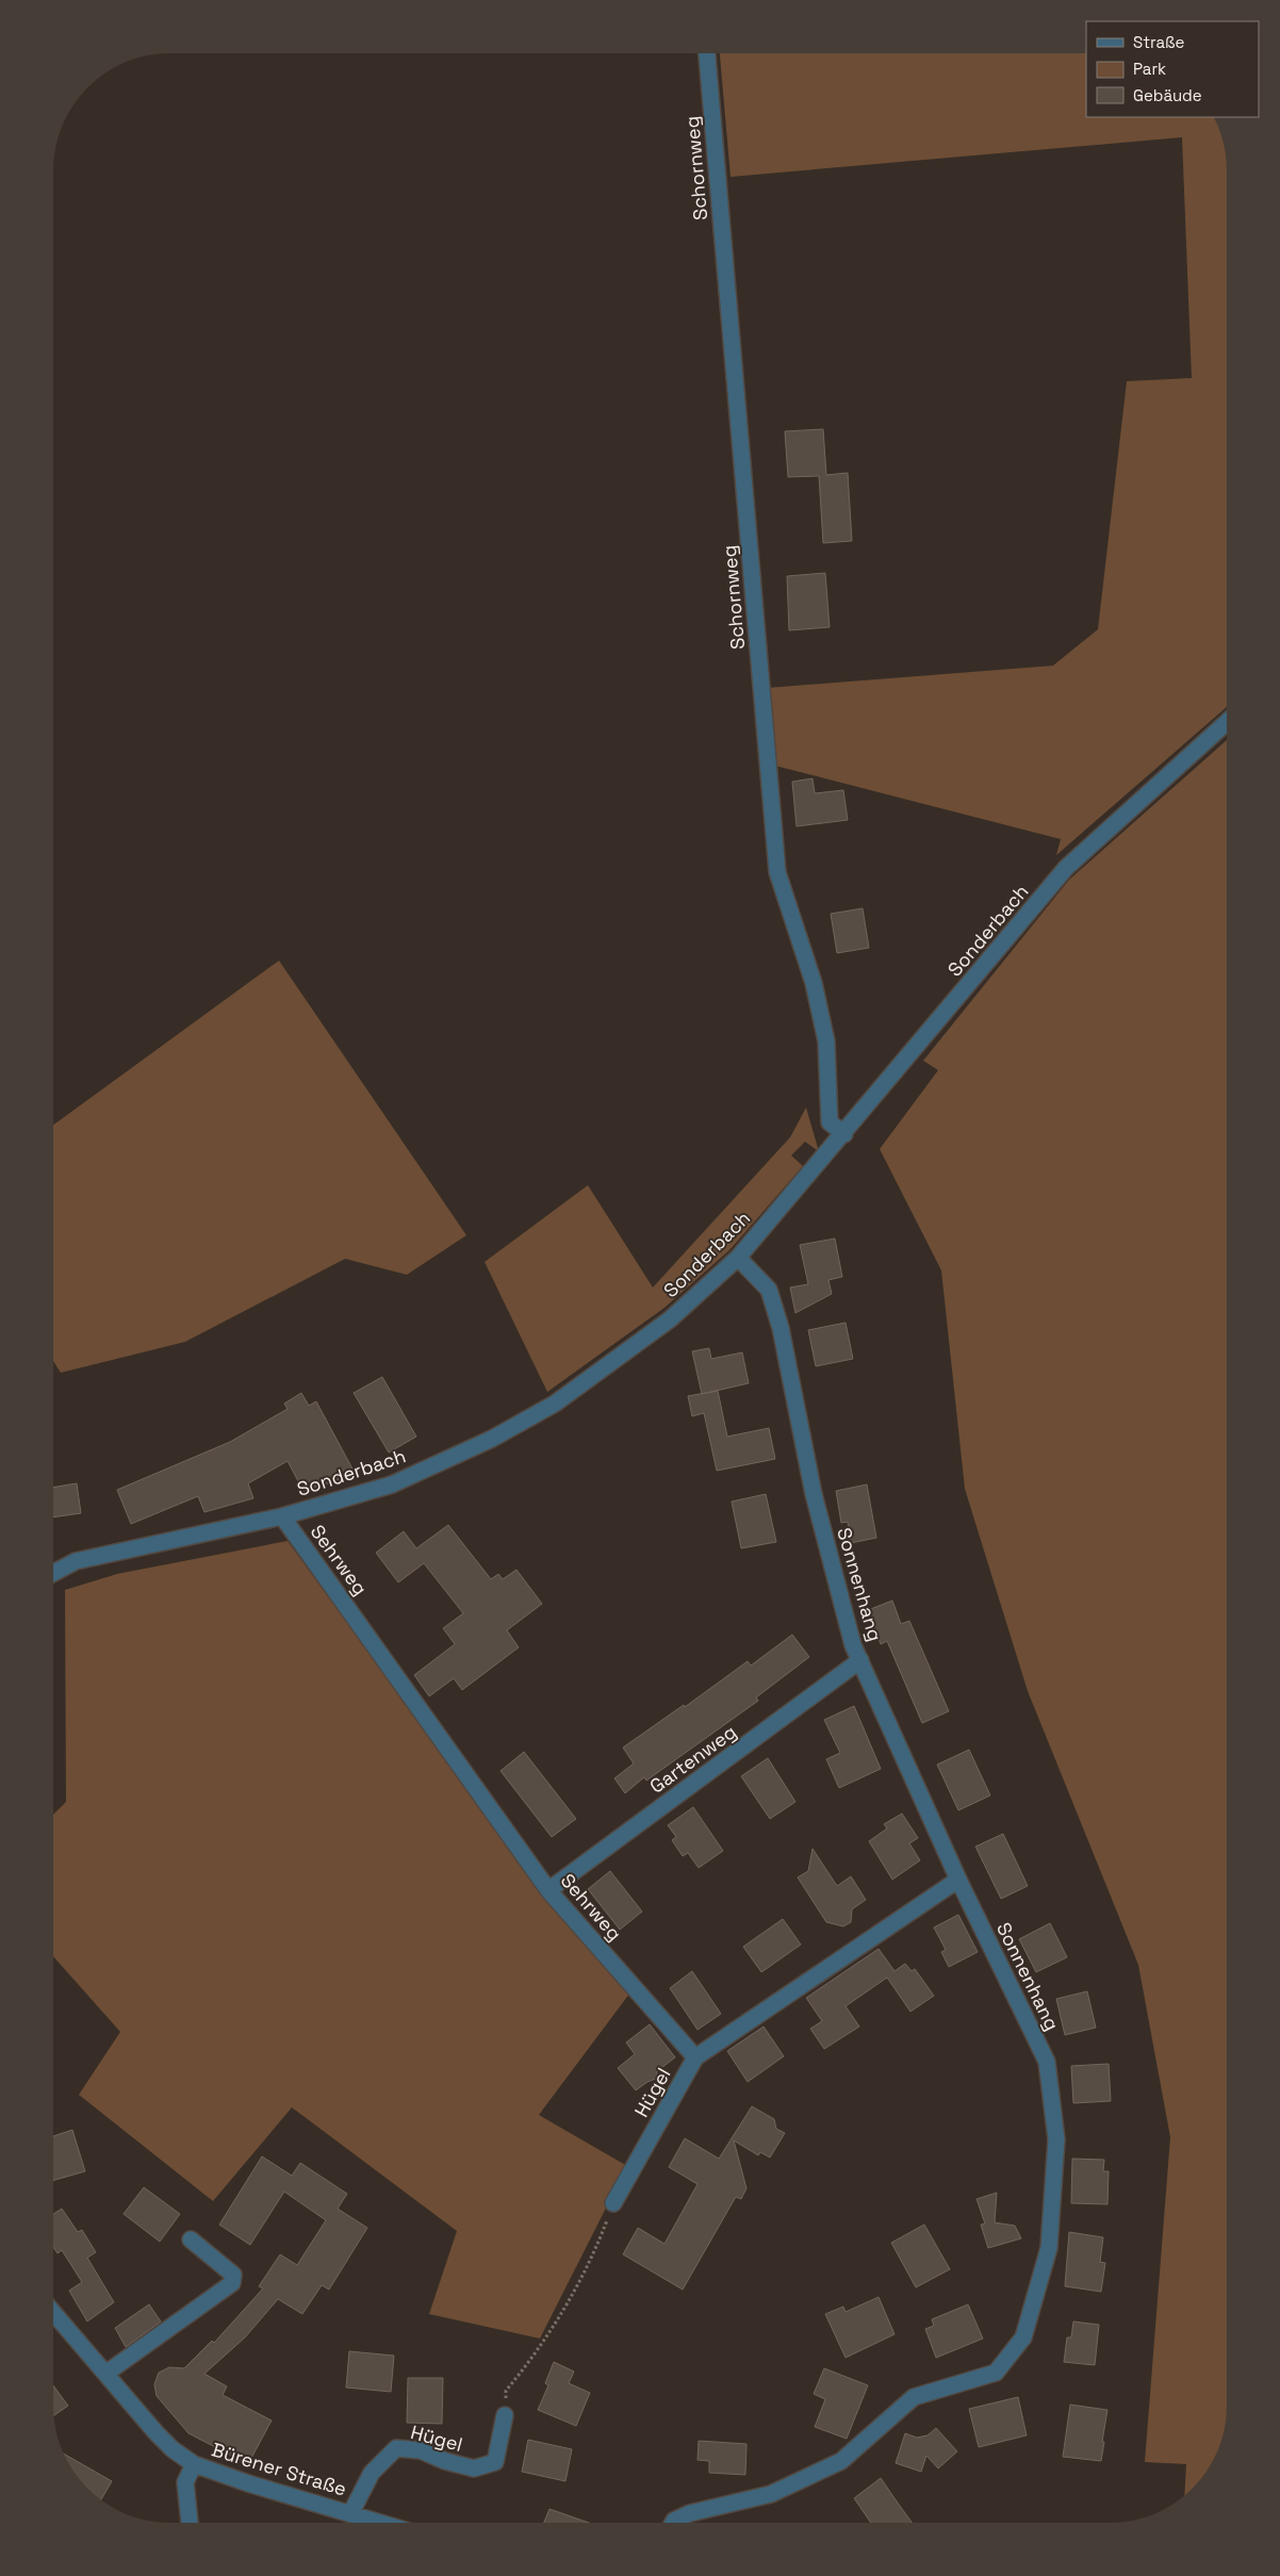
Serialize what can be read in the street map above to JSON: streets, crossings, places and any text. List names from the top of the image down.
{
  "streets": {
    "street": [
      "Schornweg",
      "Sonderbach",
      "Sehrweg",
      "Sonnenhang",
      "Gartenweg",
      "Hügel",
      "Bürener Straße"
    ]
  },
  "crossings": [
    ["Schornweg", "Sonderbach"],
    ["Sonderbach", "Sehrweg"],
    ["Sonderbach", "Sonnenhang"],
    ["Sehrweg", "Gartenweg"],
    ["Sehrweg", "Hügel"],
    ["Sonnenhang", "Gartenweg"],
    ["Hügel", "Bürener Straße"]
  ],
  "legend": ["Straße", "Park", "Gebäude"]
}
